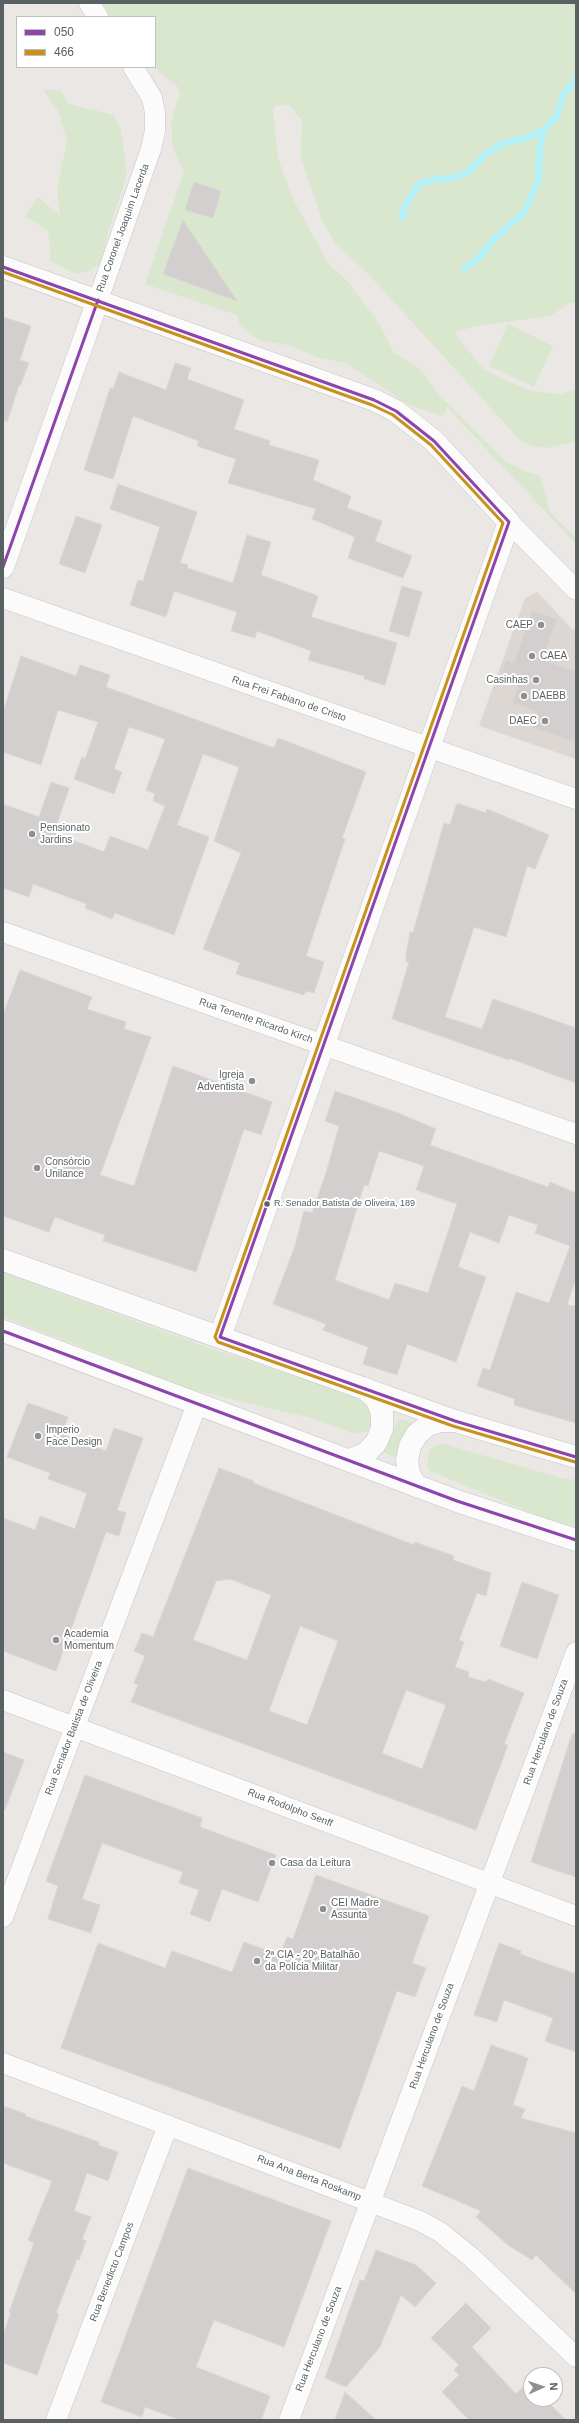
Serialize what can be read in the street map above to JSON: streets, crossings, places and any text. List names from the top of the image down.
{
  "streets": {
    "street": [
      "Rua Coronel Joaquim Lacerda",
      "Rua Frei Fabiano de Cristo",
      "Rua Tenente Ricardo Kirch",
      "Rua Senador Batista de Oliveira",
      "Rua Herculano de Souza",
      "Rua Rodolpho Senff",
      "Rua Ana Berta Roskamp",
      "Rua Benedicto Campos"
    ]
  },
  "crossings": [
    ["Rua Senador Batista de Oliveira", "Rua Rodolpho Senff"],
    ["Rua Herculano de Souza", "Rua Rodolpho Senff"],
    ["Rua Herculano de Souza", "Rua Ana Berta Roskamp"],
    ["Rua Ana Berta Roskamp", "Rua Benedicto Campos"]
  ],
  "places": [
    "CAEP",
    "CAEA",
    "Casinhas",
    "DAEBB",
    "DAEC",
    "Pensionato Jardins",
    "Igreja Adventista",
    "Consórcio Unilance",
    "R. Senador Batista de Oliveira, 189",
    "Imperio Face Design",
    "Academia Momentum",
    "Casa da Leitura",
    "CEI Madre Assunta",
    "2ª CIA - 20º Batalhão da Polícia Militar"
  ],
  "lines": ["transit line 050", "transit line 466"],
  "legend": ["050", "466"],
  "north": "right"
}
